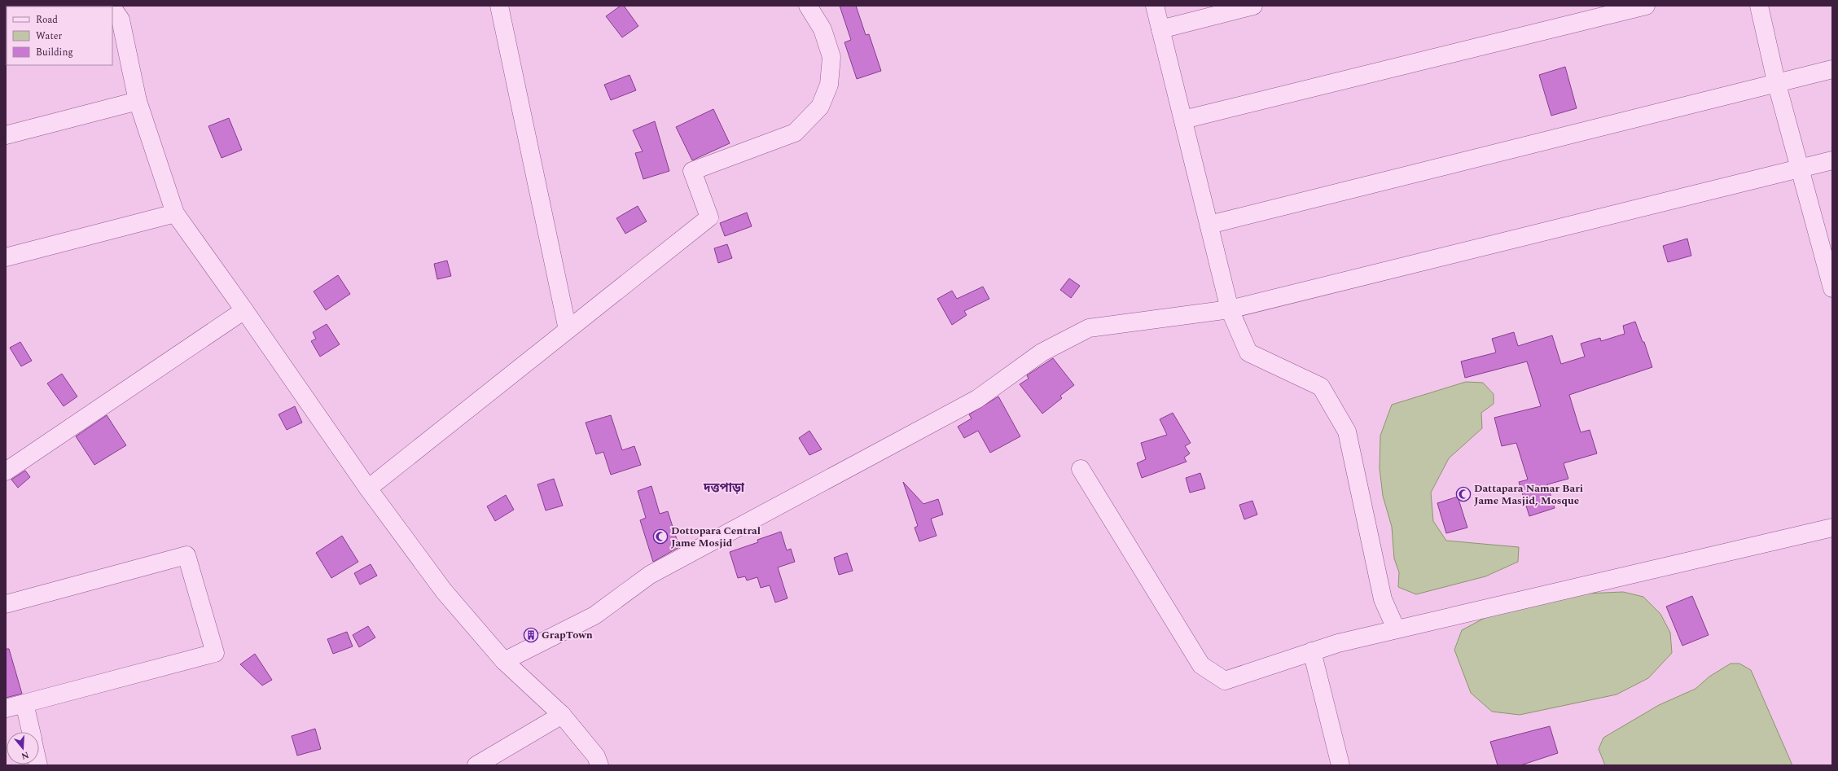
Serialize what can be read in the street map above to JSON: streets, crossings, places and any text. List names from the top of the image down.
{
  "districts": ["দত্তপাড়া"],
  "places": {
    "mosque": ["Dattapara Namar Bari Jame Masjid, Mosque", "Dottopara Central Jame Mosjid"],
    "building": ["GrapTown"]
  },
  "legend": ["Road", "Water", "Building"],
  "north": "bottom"
}
